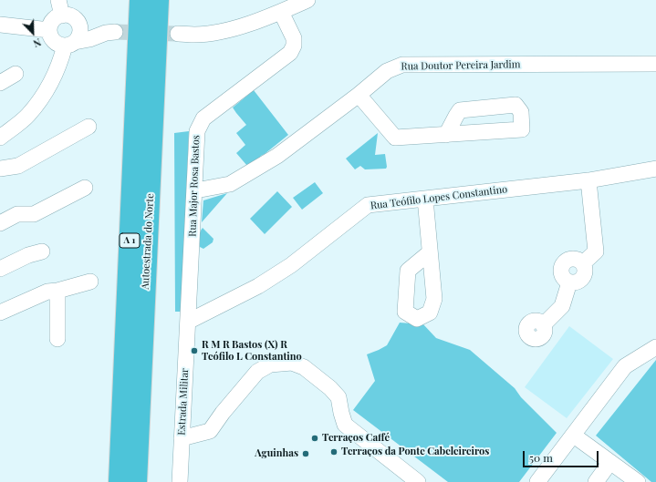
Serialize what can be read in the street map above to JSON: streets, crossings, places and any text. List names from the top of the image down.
{
  "streets": {
    "highway": ["A 1", "Autoestrada do Norte"],
    "street": [
      "Rua Doutor Pereira Jardim",
      "Rua Major Rosa Bastos",
      "Rua Teófilo Lopes Constantino",
      "Estrada Militar"
    ]
  },
  "crossings": [
    ["Rua Doutor Pereira Jardim", "Rua Major Rosa Bastos"],
    ["Rua Major Rosa Bastos", "Rua Teófilo Lopes Constantino"],
    ["Rua Major Rosa Bastos", "Estrada Militar"],
    ["Rua Teófilo Lopes Constantino", "Estrada Militar"]
  ],
  "places": [
    "R M R Bastos (X) R Teófilo L Constantino",
    "Terraços Caffé",
    "Terraços da Ponte Cabeleireiros",
    "Aguinhas"
  ],
  "scale_bar": "50 m",
  "north": "bottom right"
}
